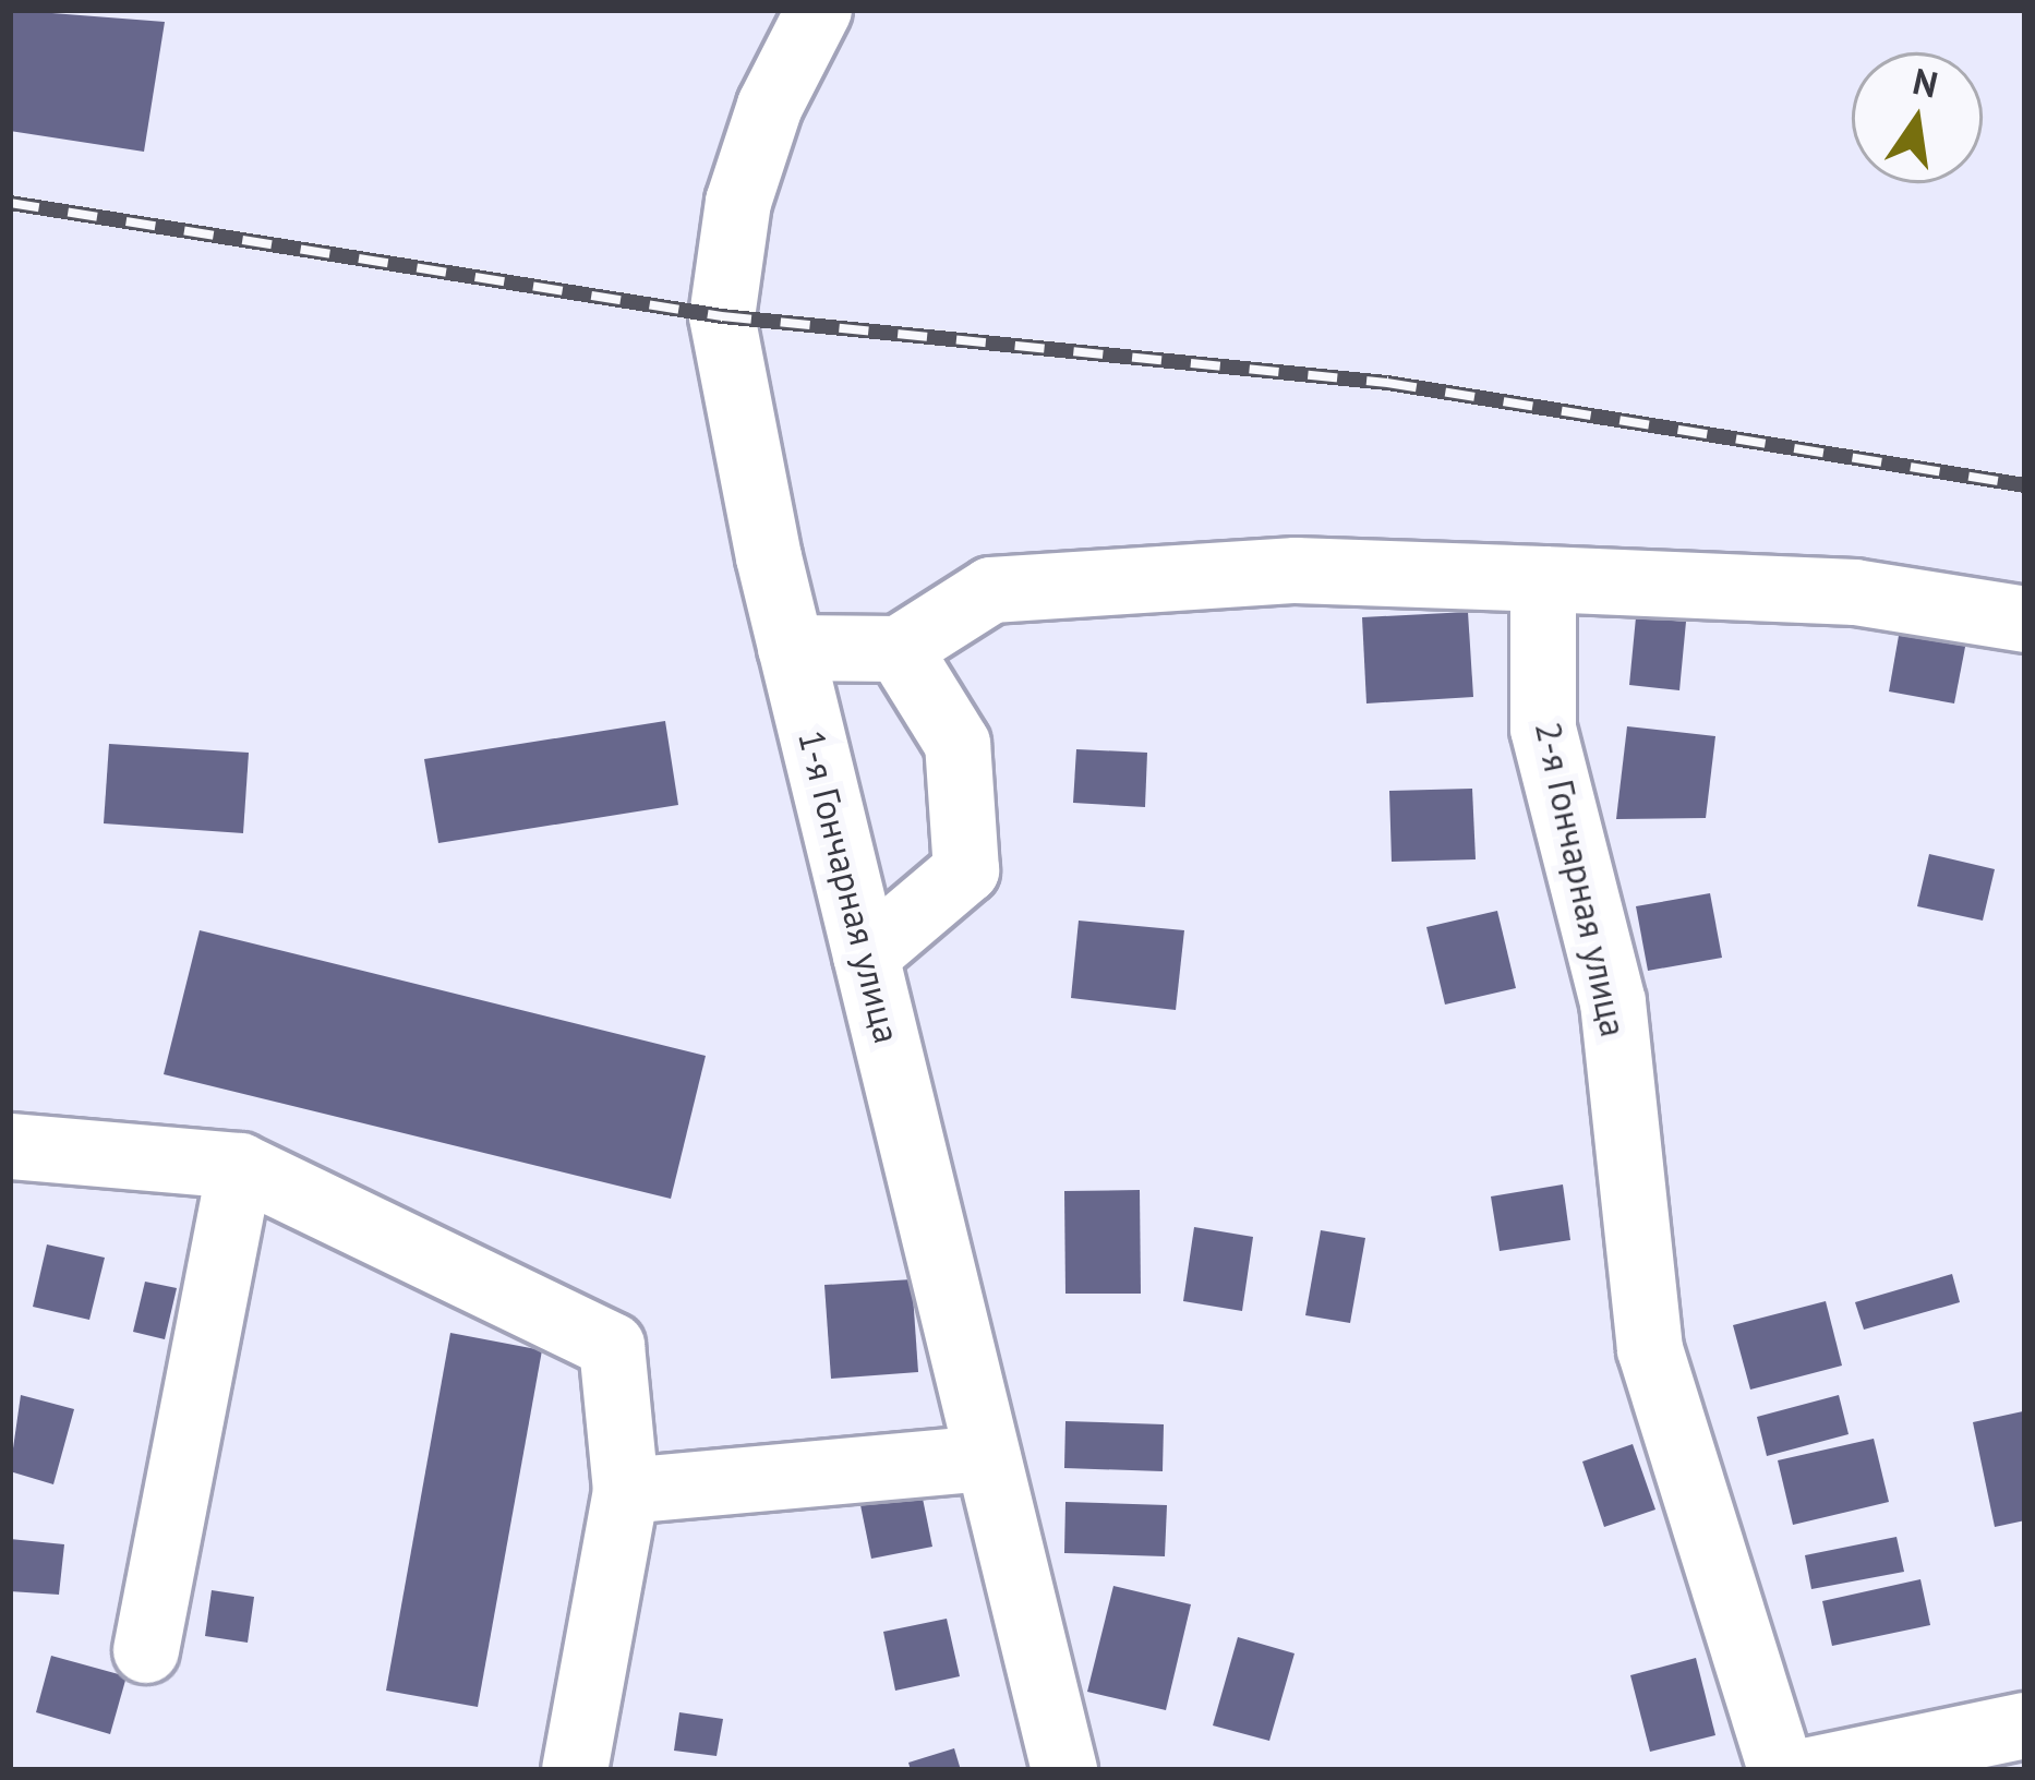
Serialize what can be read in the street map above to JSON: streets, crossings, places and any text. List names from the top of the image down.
{
  "streets": {
    "street": ["2-я Гончарная улица", "1-я Гончарная улица"]
  },
  "north": "top"
}
